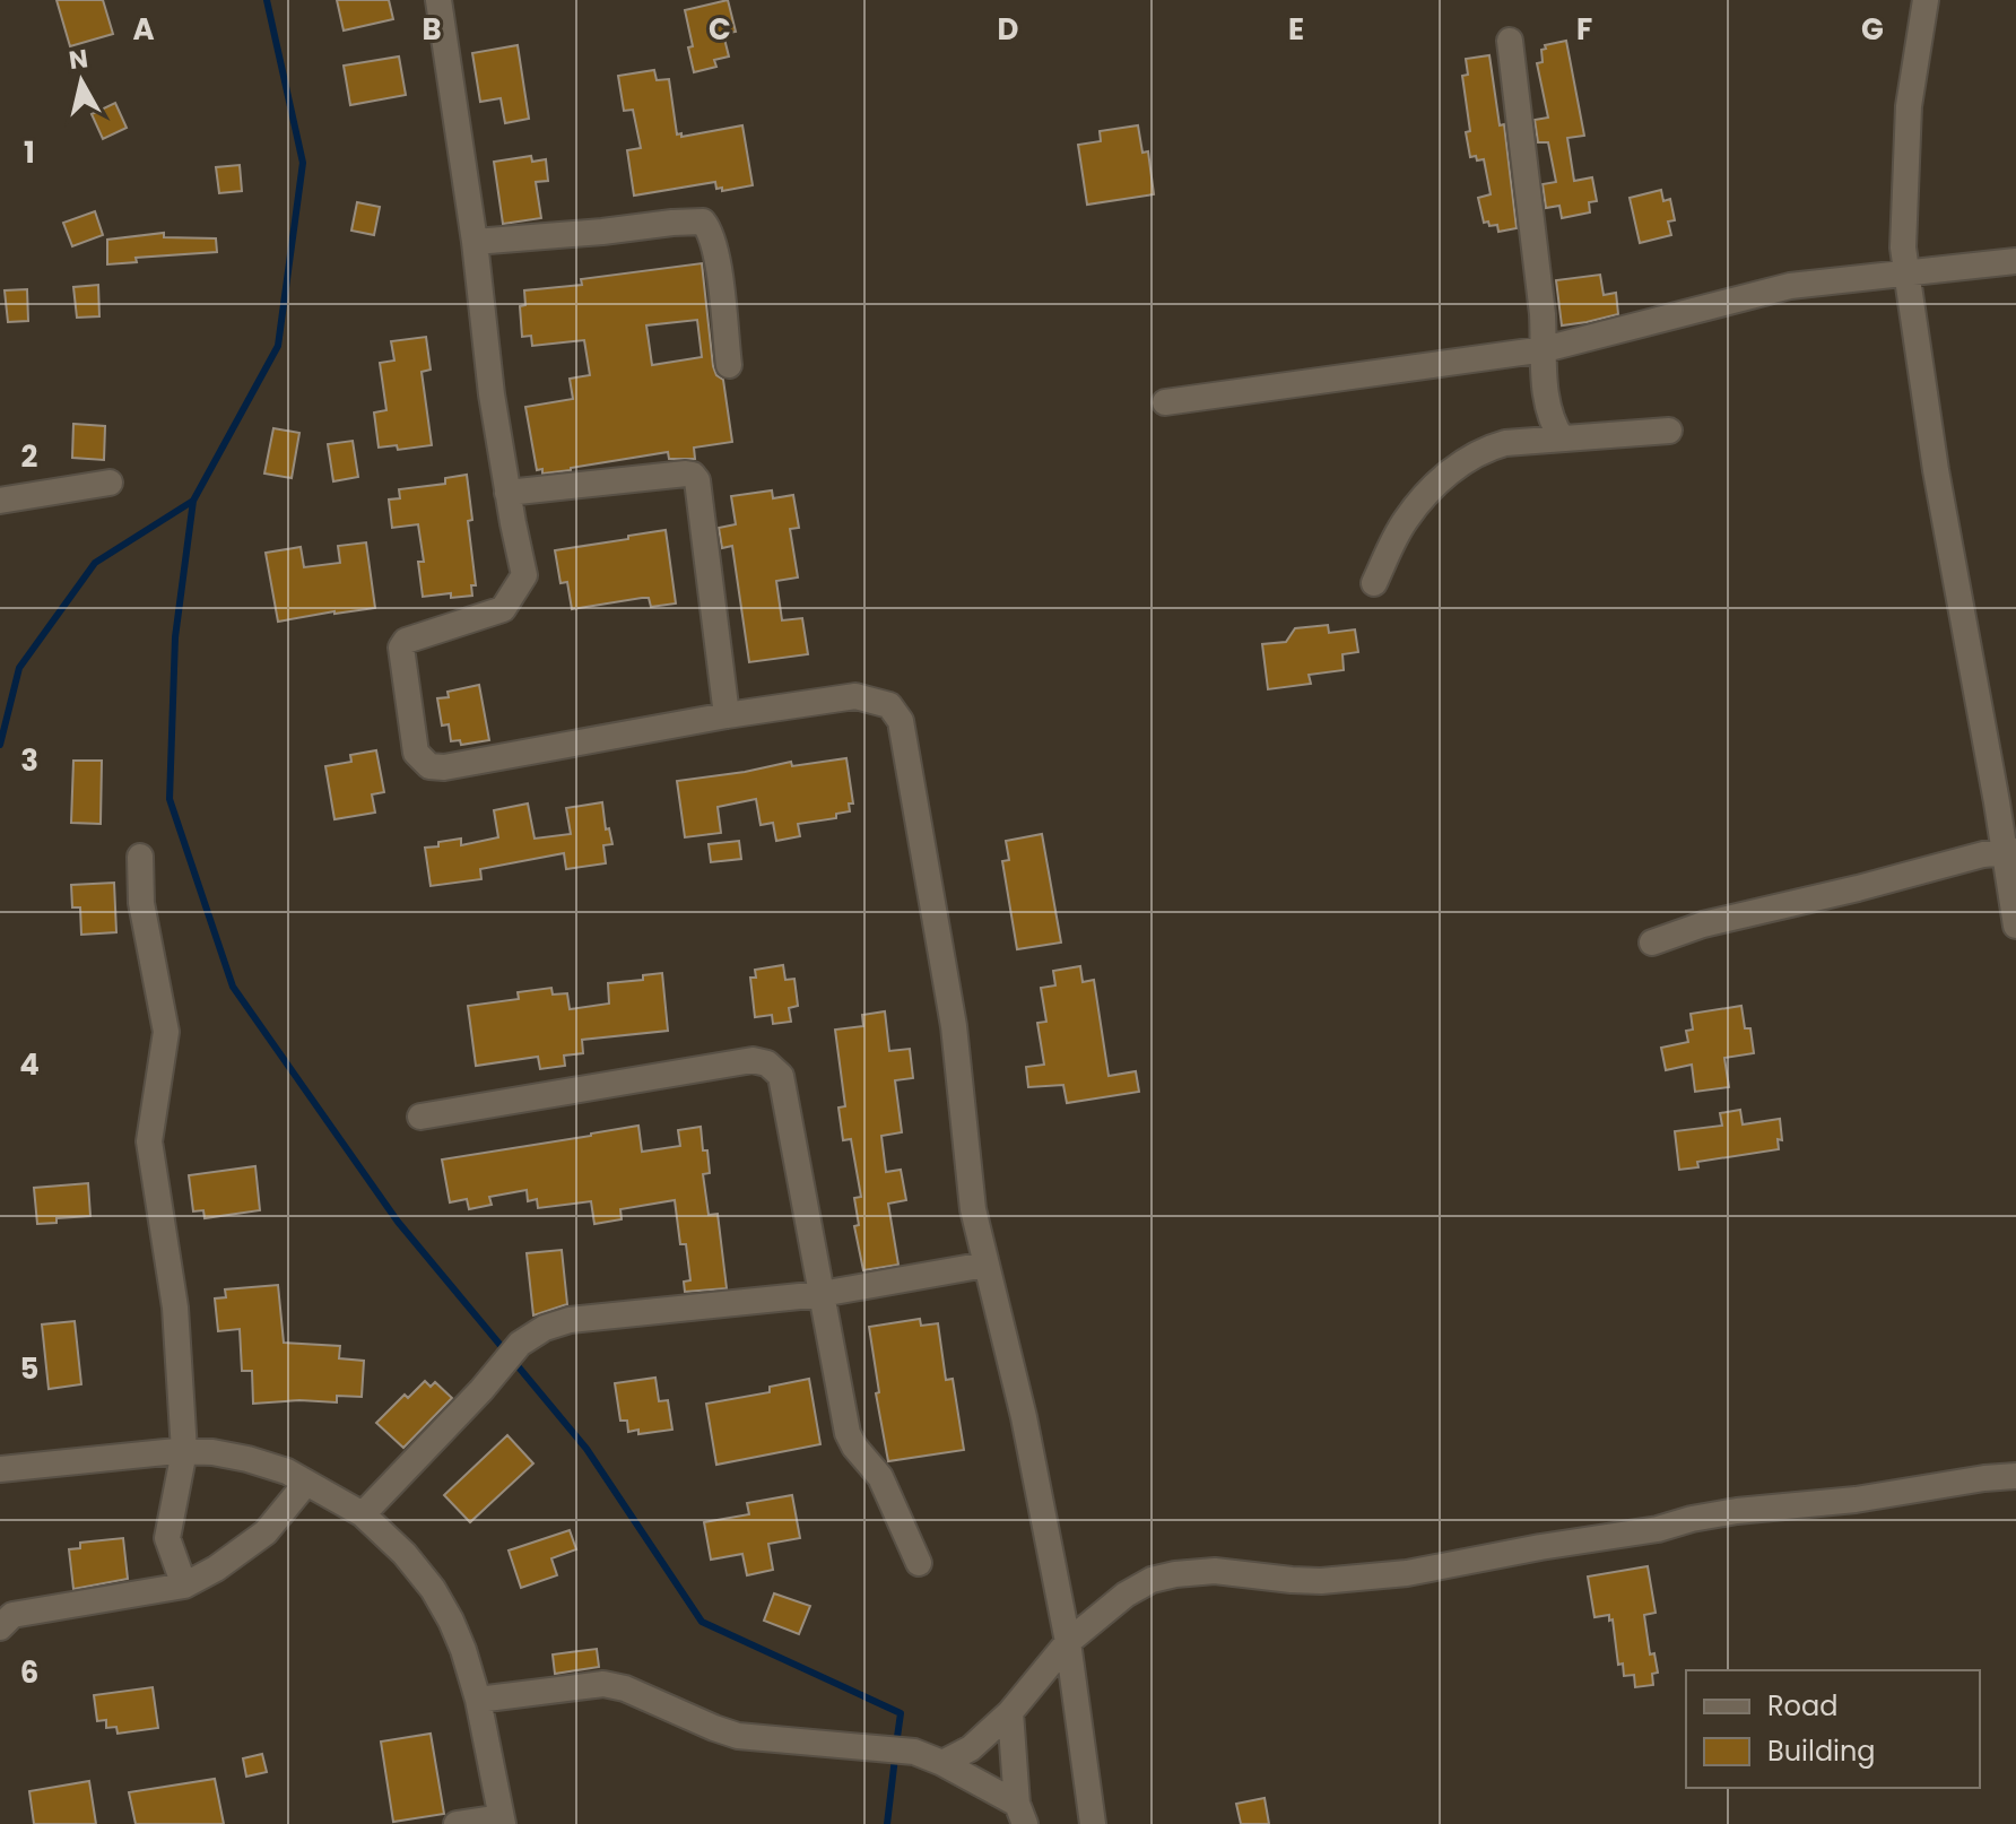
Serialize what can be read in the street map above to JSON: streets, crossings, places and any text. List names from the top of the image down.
{
  "legend": ["Road", "Building"],
  "north": "top",
  "grid": {
    "columns": [
      "A",
      "B",
      "C",
      "D",
      "E",
      "F",
      "G"
    ],
    "rows": [
      "1",
      "2",
      "3",
      "4",
      "5",
      "6"
    ]
  }
}
